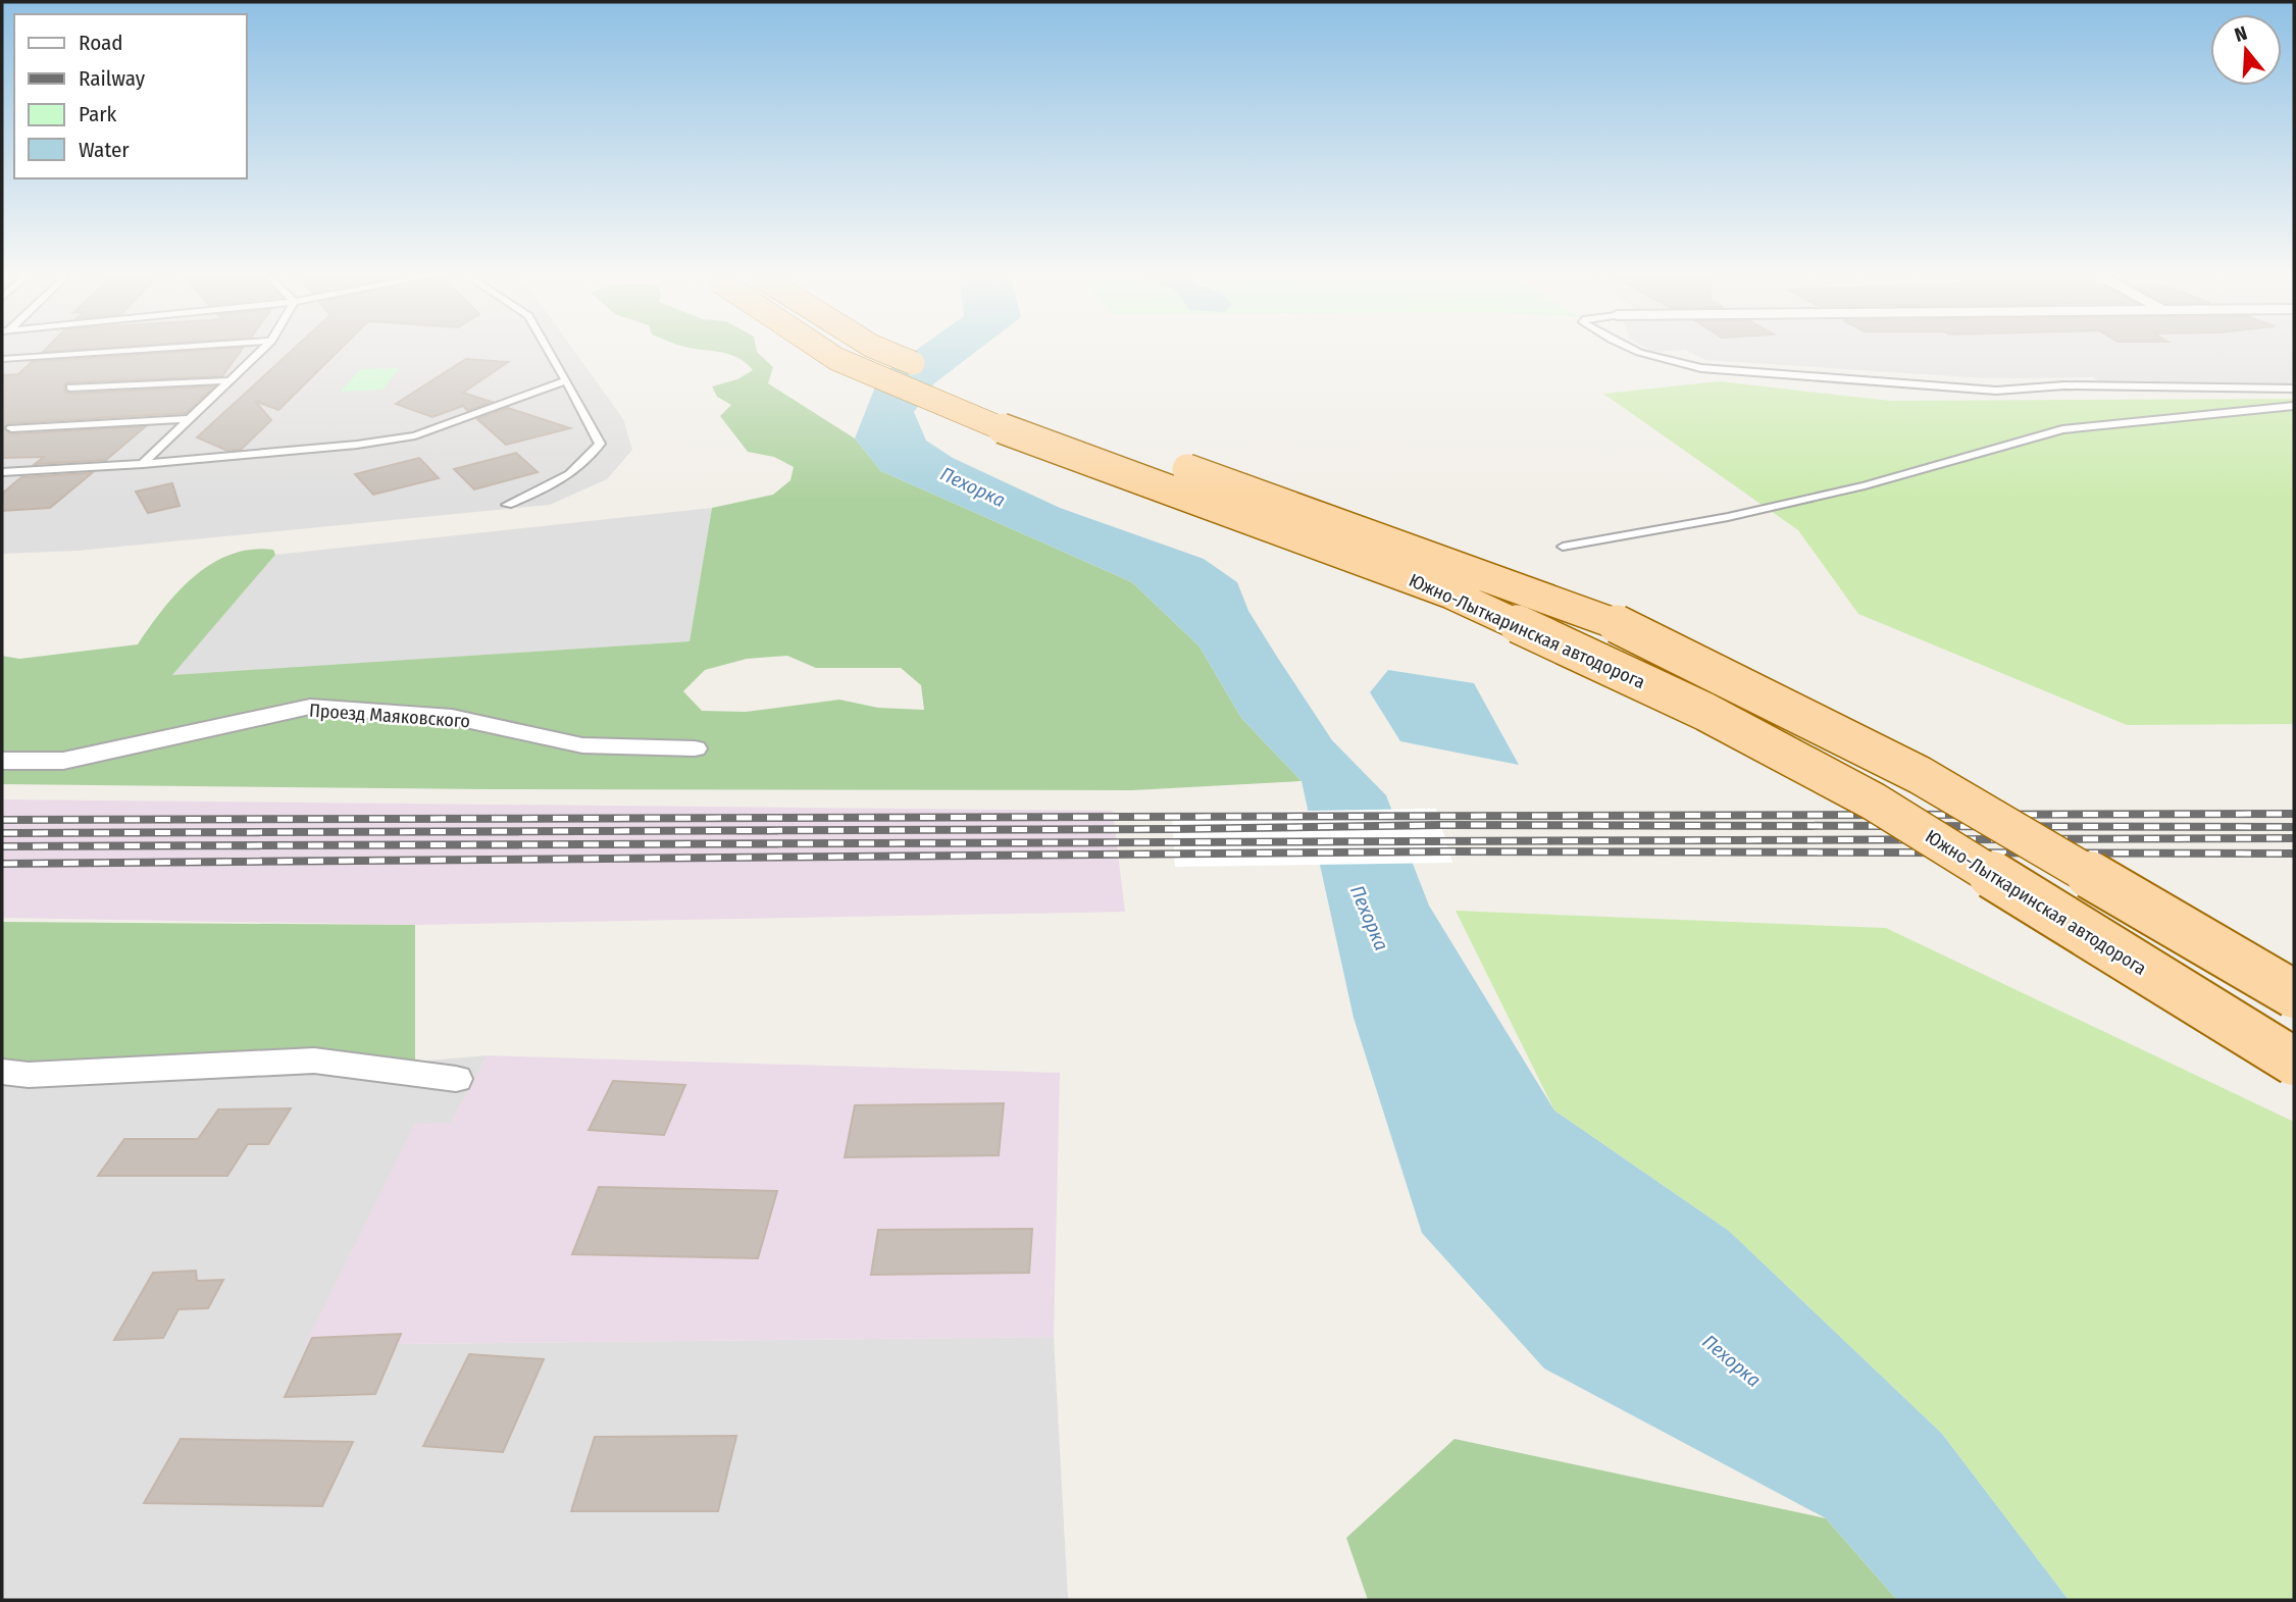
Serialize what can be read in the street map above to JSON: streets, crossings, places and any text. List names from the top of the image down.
{
  "streets": {
    "main road": ["Южно-Лыткаринская автодорога"],
    "street": ["Проезд Маяковского"]
  },
  "water": ["Пехорка"],
  "legend": [
    "Road",
    "Railway",
    "Park",
    "Water"
  ],
  "north": "top"
}
